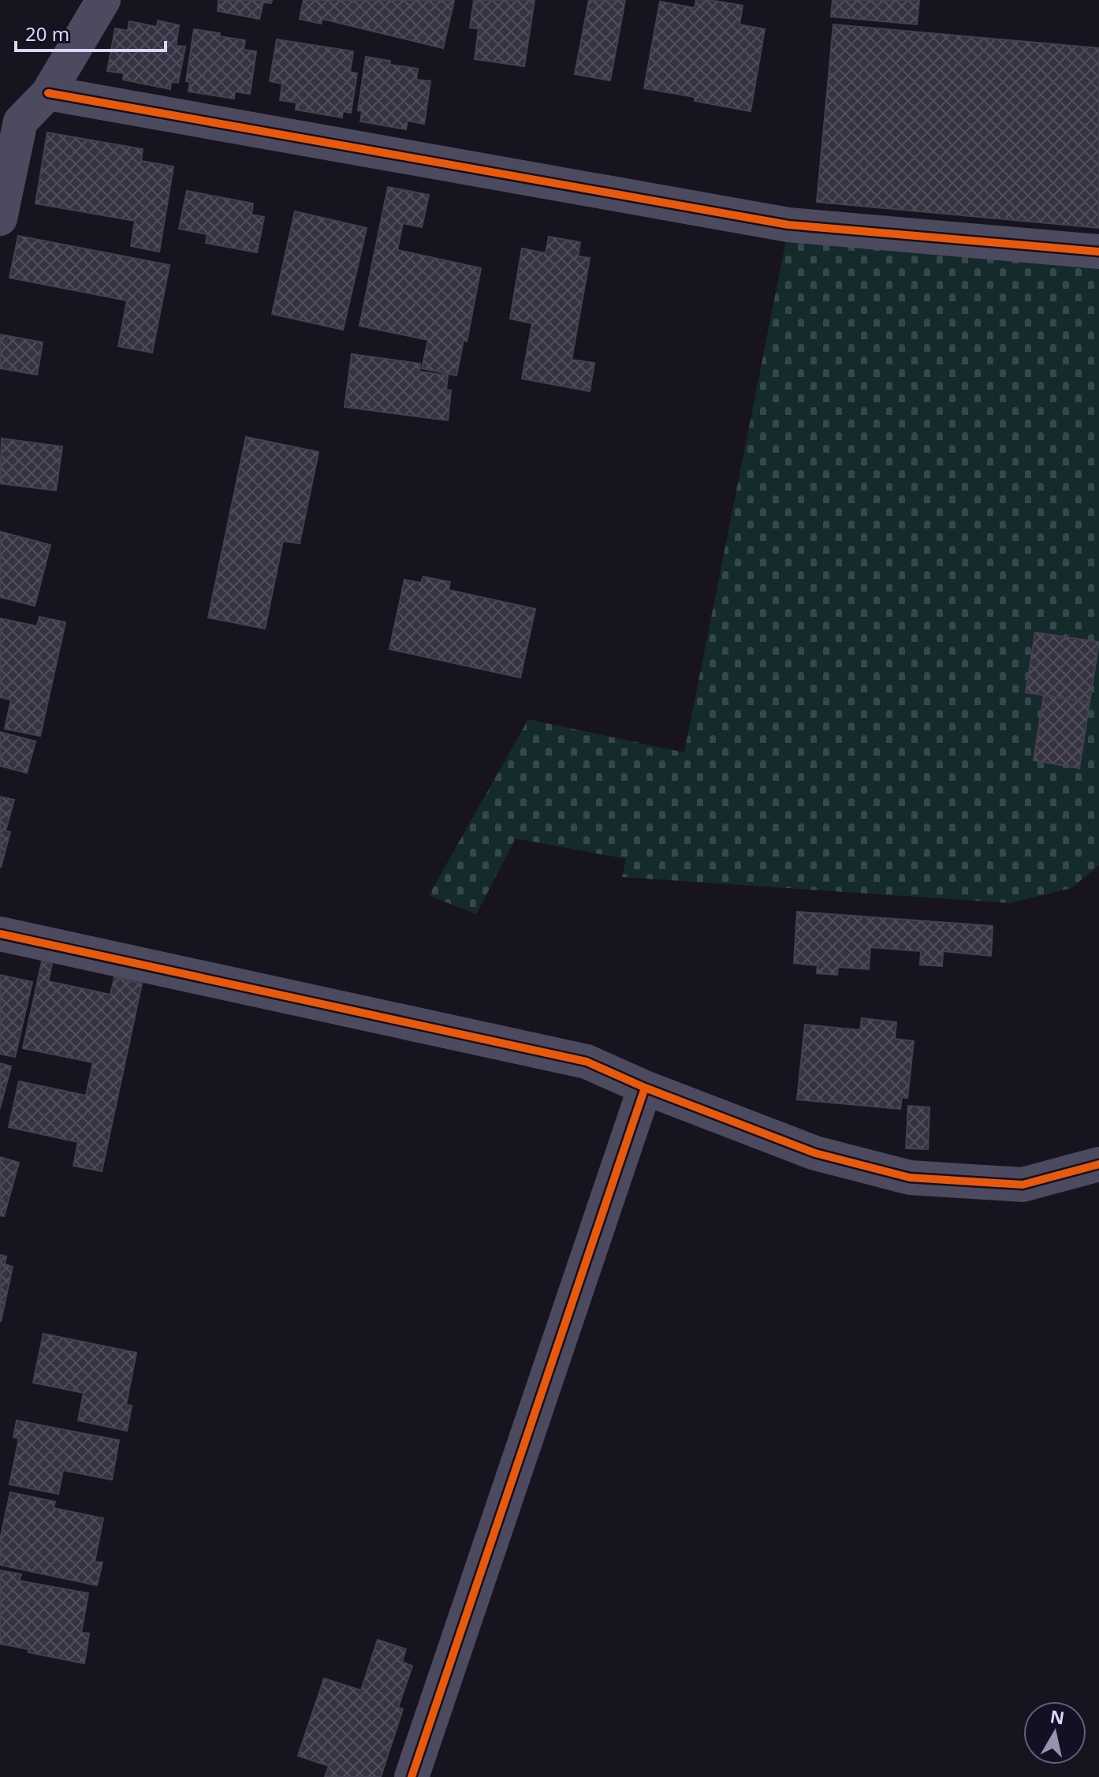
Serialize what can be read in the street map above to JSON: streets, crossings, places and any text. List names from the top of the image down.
{
  "scale_bar": "20 m",
  "north": "top"
}
